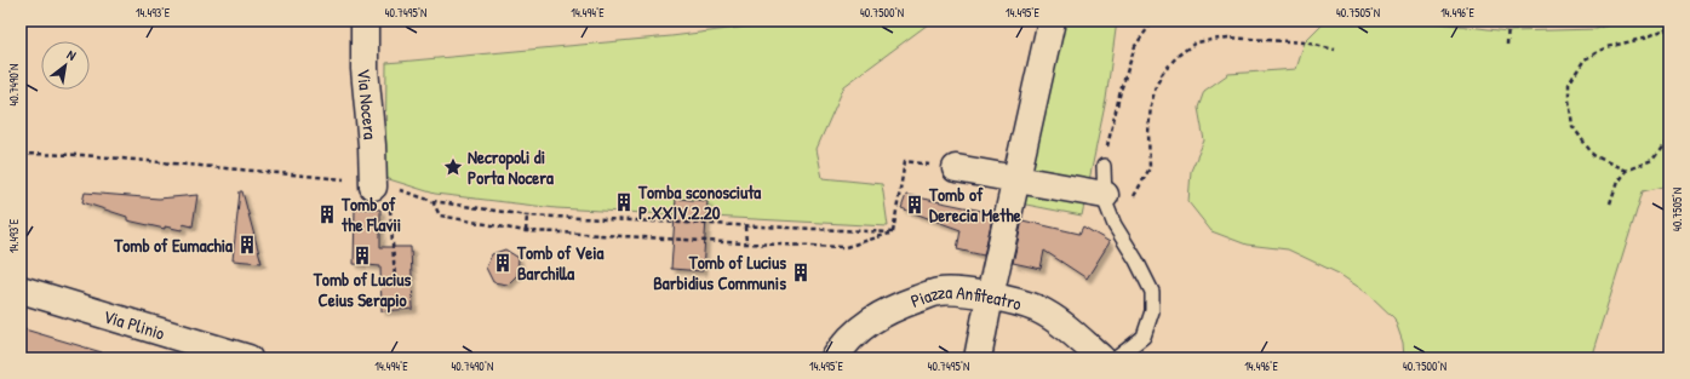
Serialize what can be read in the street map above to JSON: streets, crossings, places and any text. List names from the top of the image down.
{
  "streets": {
    "street": ["Via Nocera", "Piazza Anfiteatro", "Via Plinio"]
  },
  "places": {
    "place": ["Necropoli di Porta Nocera"],
    "building": [
      "Tomba sconosciuta P.XXIV.2.20",
      "Tomb of Derecia Methe",
      "Tomb of the Flavii",
      "Tomb of Eumachia",
      "Tomb of Lucius Ceius Serapio",
      "Tomb of Veia Barchilla",
      "Tomb of Lucius Barbidius Communis"
    ]
  },
  "north": "top right",
  "coordinates": [
    "14.493°E",
    "40.7495°N",
    "14.494°E",
    "40.7500°N",
    "14.495°E",
    "40.7505°N",
    "14.496°E",
    "40.7490°N"
  ]
}
